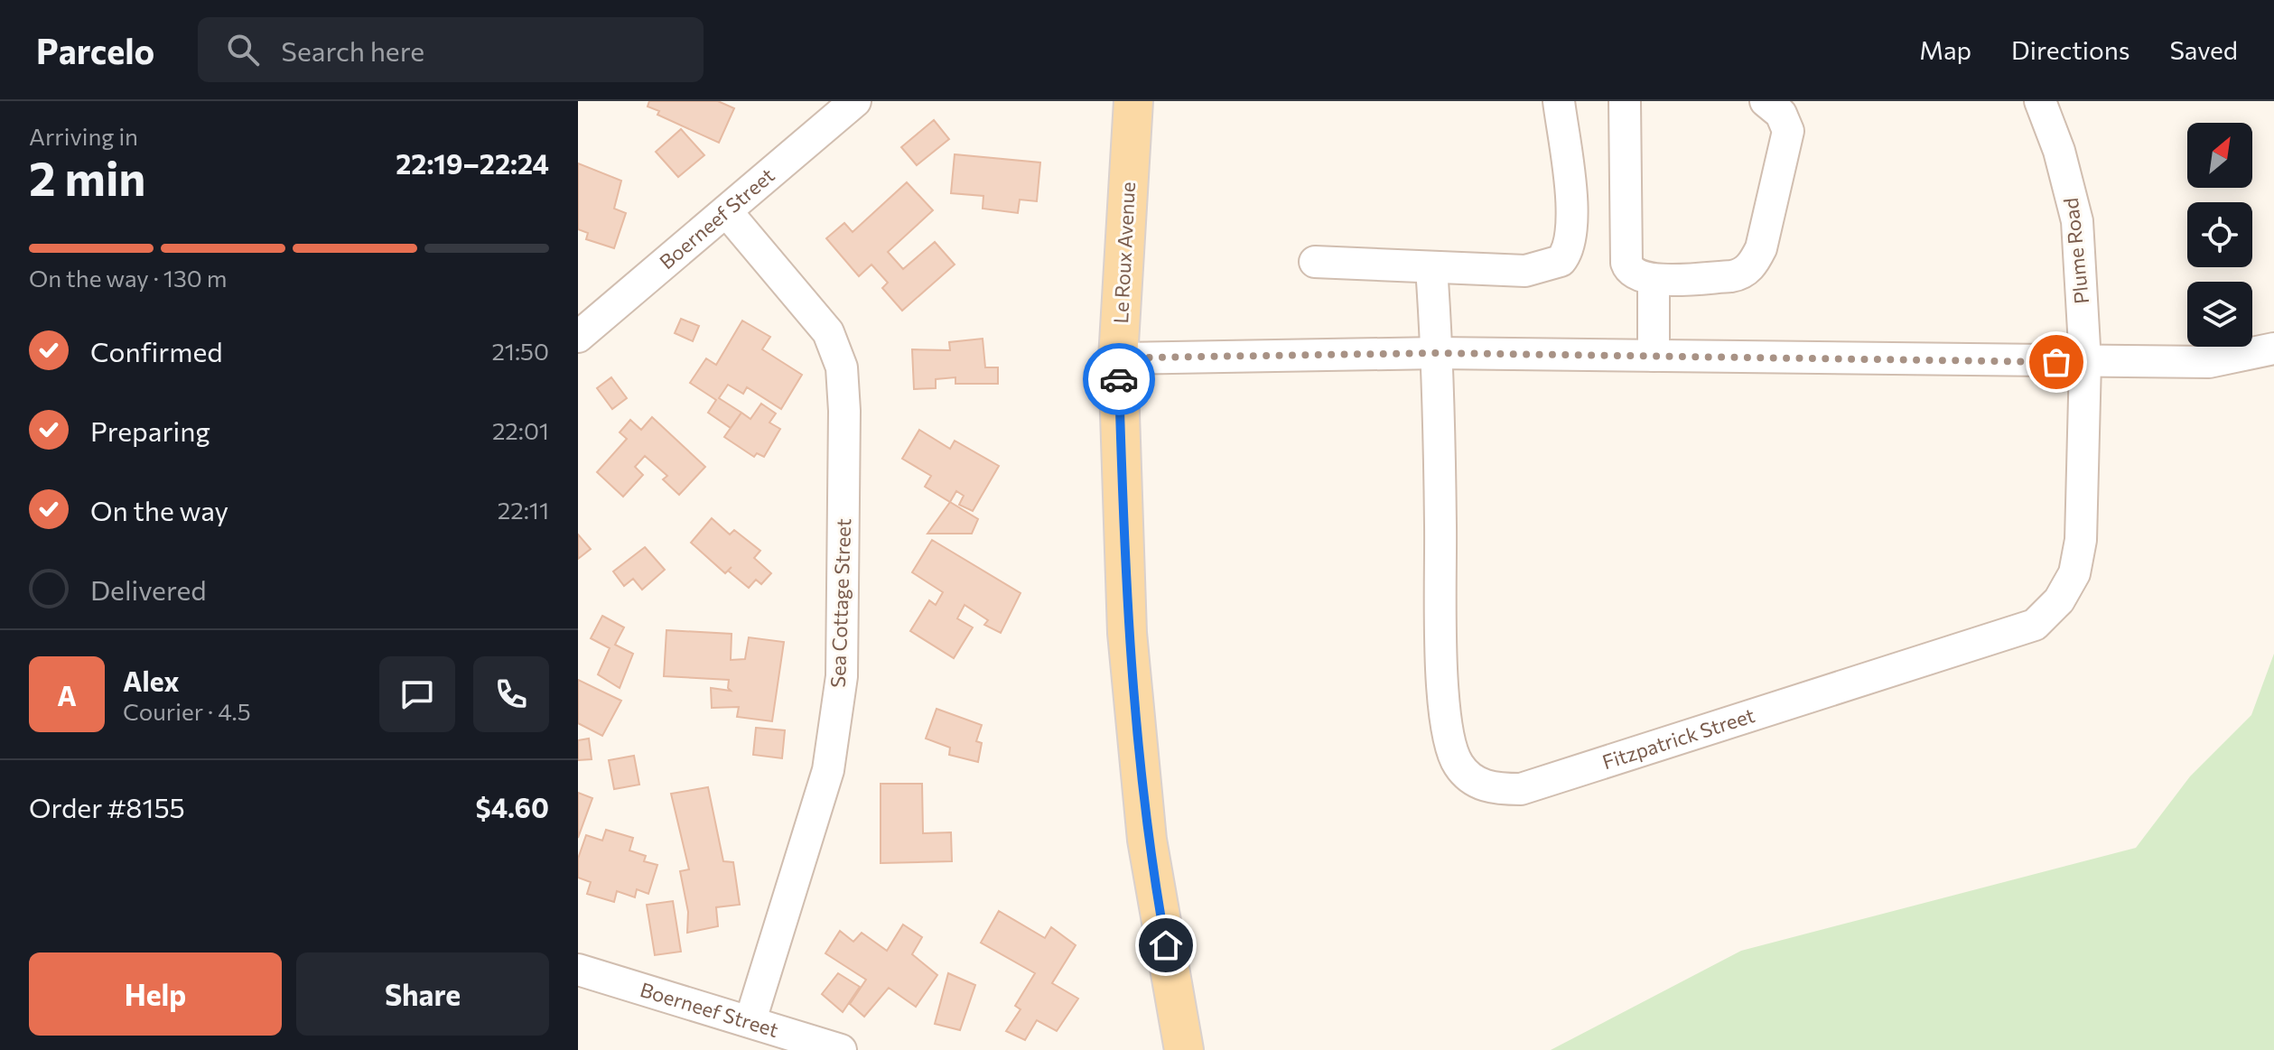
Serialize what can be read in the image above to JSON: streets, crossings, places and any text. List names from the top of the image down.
{
  "streets": {
    "main road": ["Le Roux Avenue"],
    "street": [
      "Boerneef Street",
      "Plume Road",
      "Sea Cottage Street",
      "Fitzpatrick Street"
    ]
  },
  "crossings": [
    ["Boerneef Street", "Sea Cottage Street"],
    ["Plume Road", "Fitzpatrick Street"]
  ],
  "north": "top right",
  "page": {
    "header": "Parcelo",
    "search": "Search here",
    "nav": ["Map", "Directions", "Saved"],
    "heading": ["2 min", "Arriving in", "22:19–22:24"],
    "panel": [
      "Alex",
      "Courier · 4.5",
      "Order #8155",
      "$4.60"
    ],
    "bar": "On the way · 130 m",
    "list": [
      ["Confirmed", "21:50"],
      ["Preparing", "22:01"],
      ["On the way", "22:11"],
      "Delivered"
    ],
    "round": "A",
    "buttons": ["Help", "Share"]
  }
}
